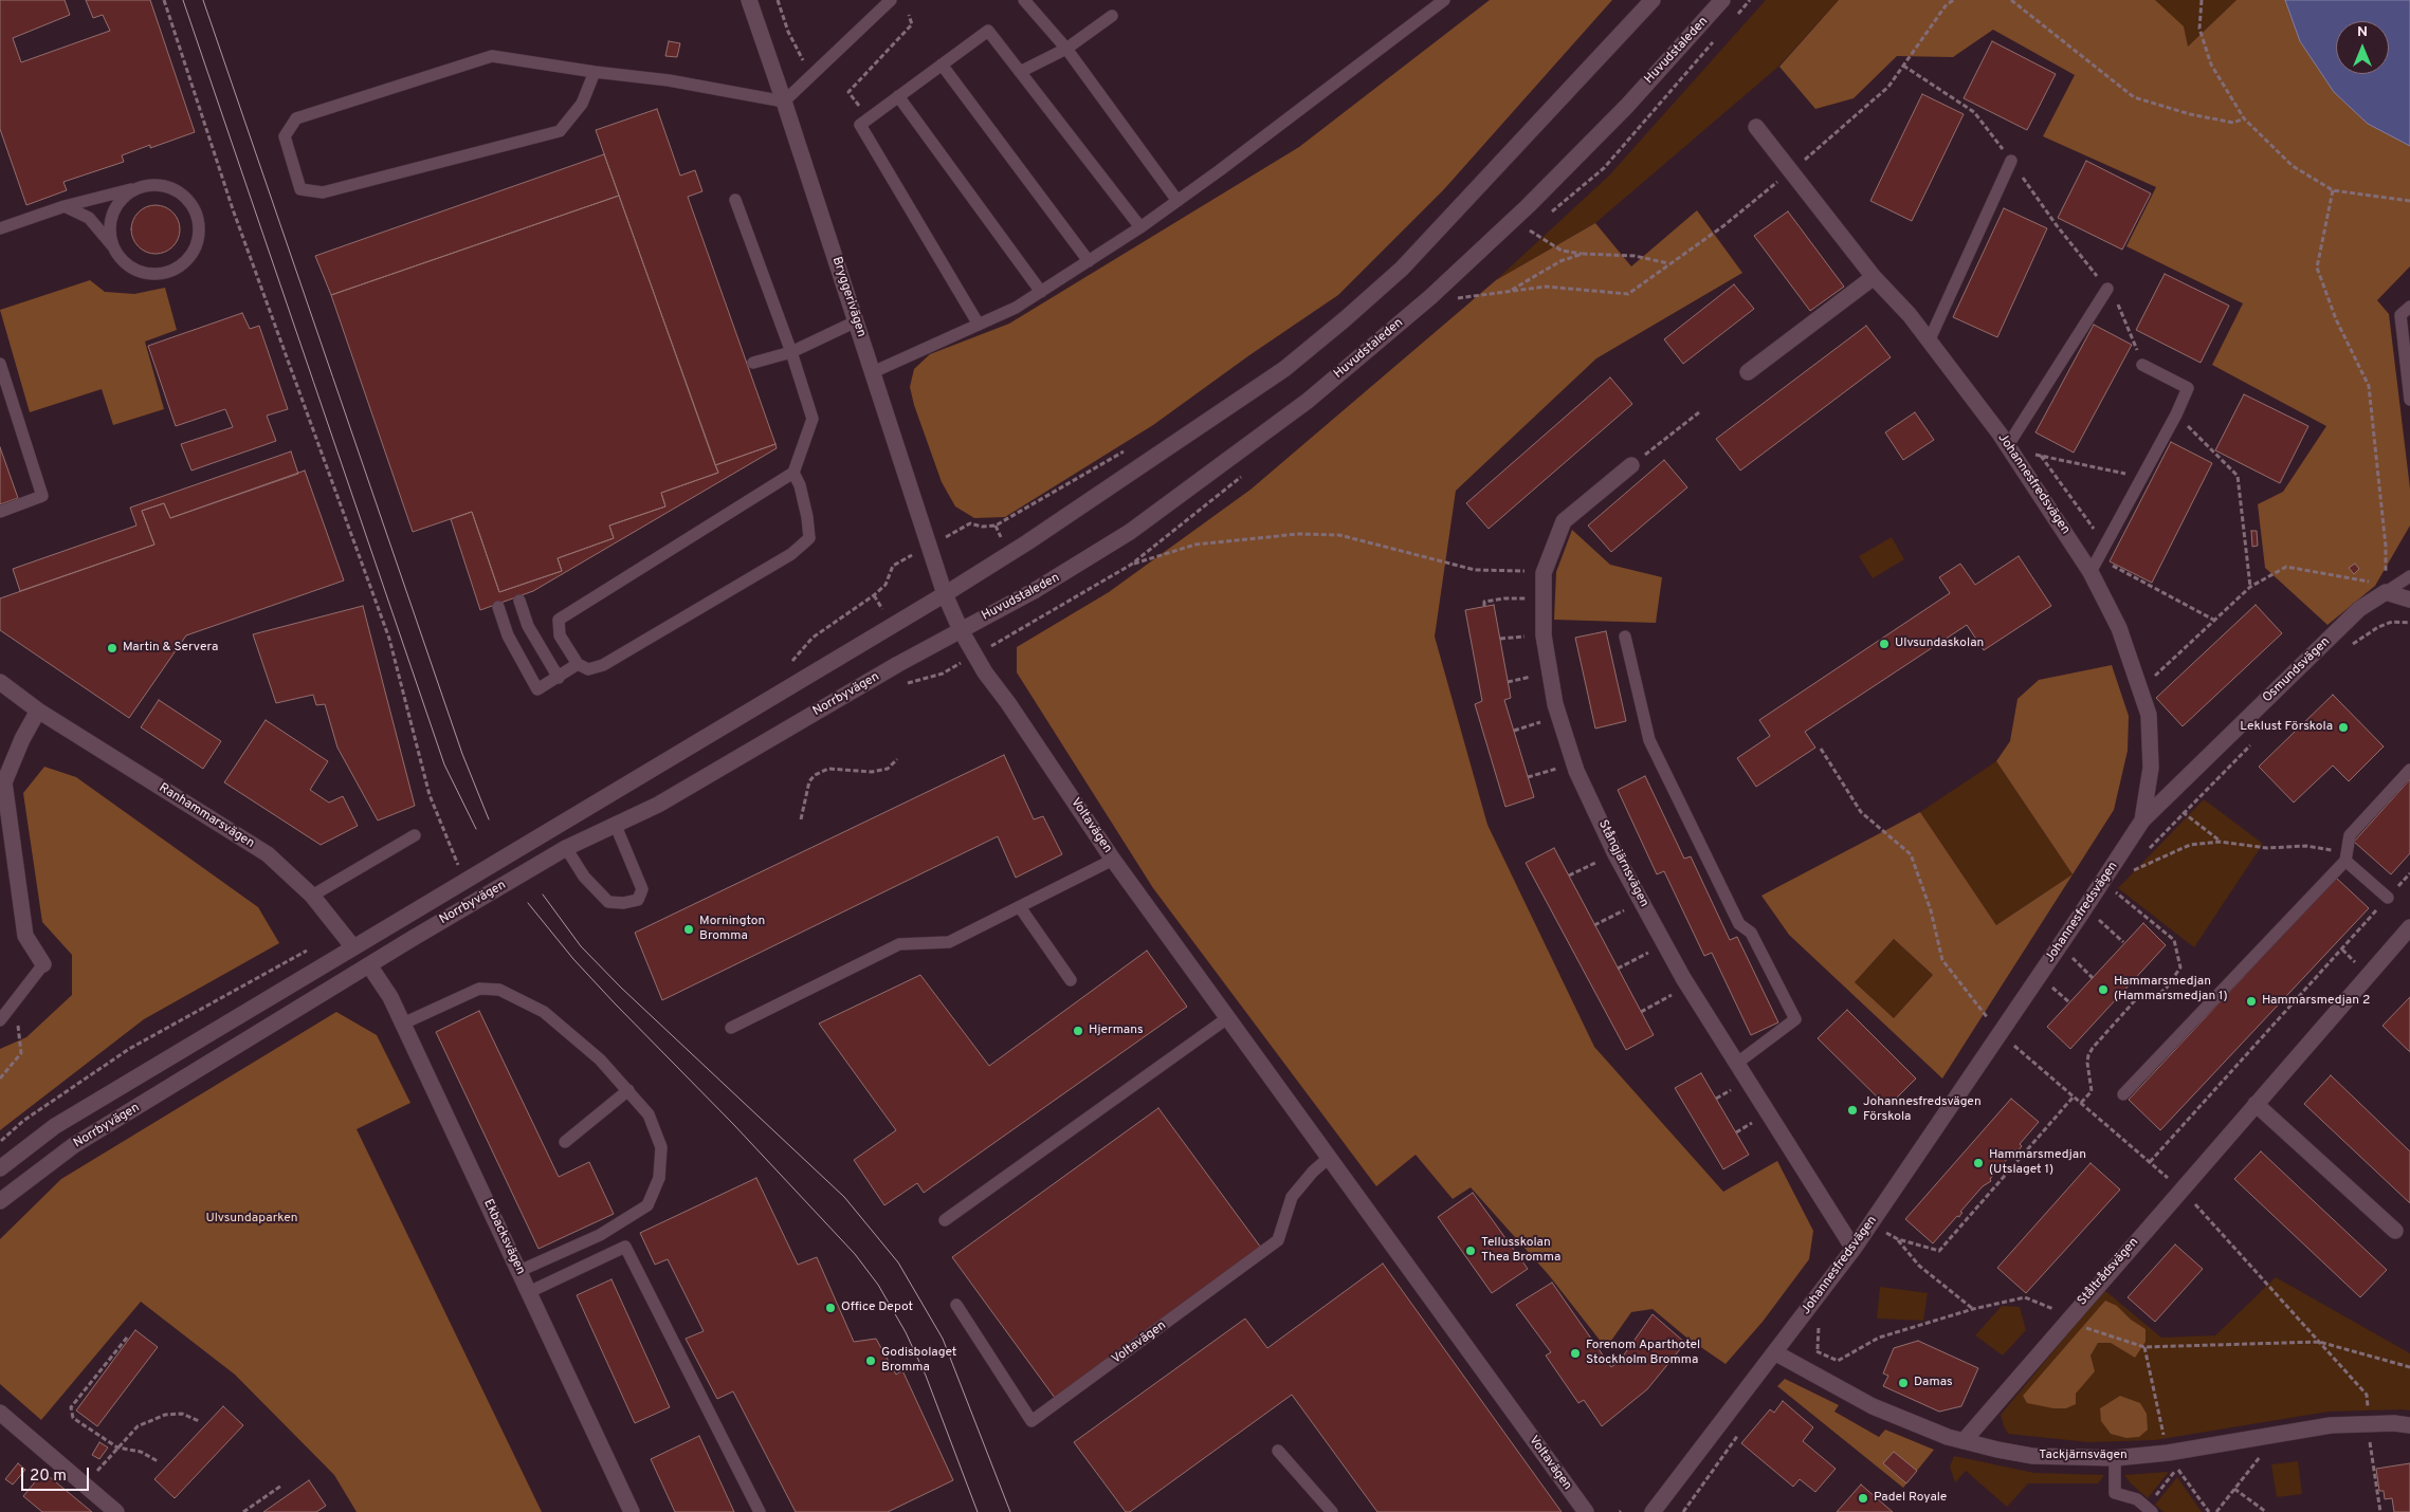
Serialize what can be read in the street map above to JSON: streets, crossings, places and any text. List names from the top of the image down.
{
  "streets": {
    "street": [
      "Huvudstaleden",
      "Bryggerivägen",
      "Johannesfredsvägen",
      "Osmundsvägen",
      "Norrbyvägen",
      "Ranhammarsvägen",
      "Voltavägen",
      "Stångjärnsvägen",
      "Ekbacksvägen",
      "Ståltrådsvägen",
      "Tackjärnsvägen"
    ]
  },
  "crossings": [
    ["Huvudstaleden", "Norrbyvägen"],
    ["Huvudstaleden", "Voltavägen"],
    ["Bryggerivägen", "Norrbyvägen"],
    ["Bryggerivägen", "Voltavägen"],
    ["Johannesfredsvägen", "Osmundsvägen"],
    ["Johannesfredsvägen", "Stångjärnsvägen"],
    ["Johannesfredsvägen", "Tackjärnsvägen"],
    ["Norrbyvägen", "Ranhammarsvägen"],
    ["Norrbyvägen", "Voltavägen"],
    ["Norrbyvägen", "Ekbacksvägen"],
    ["Ranhammarsvägen", "Ekbacksvägen"],
    ["Ståltrådsvägen", "Tackjärnsvägen"]
  ],
  "parks": ["Ulvsundaparken"],
  "places": [
    "Ulvsundaskolan",
    "Martin & Servera",
    "Leklust Förskola",
    "Mornington Bromma",
    "Hammarsmedjan (Hammarsmedjan 1)",
    "Hammarsmedjan 2",
    "Hjermans",
    "Johannesfredsvägen Förskola",
    "Hammarsmedjan (Utslaget 1)",
    "Tellusskolan Thea Bromma",
    "Office Depot",
    "Forenom Aparthotel Stockholm Bromma",
    "Godisbolaget Bromma",
    "Damas",
    "Padel Royale"
  ],
  "scale_bar": "20 m",
  "north": "top"
}
